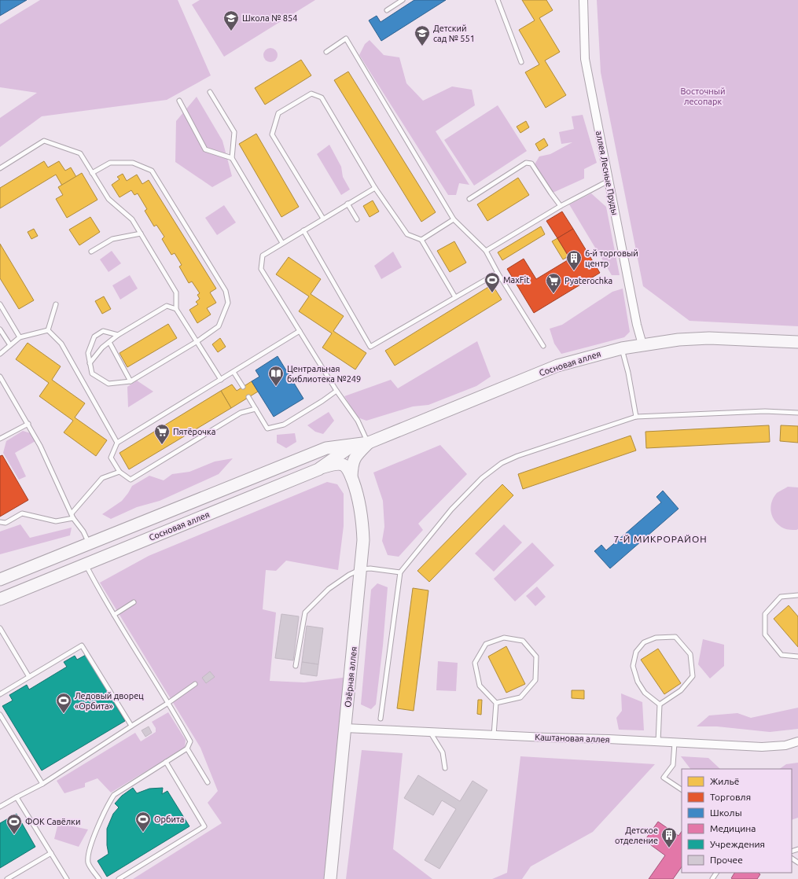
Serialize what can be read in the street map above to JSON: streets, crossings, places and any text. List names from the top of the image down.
{
  "streets": {
    "main road": ["Сосновая аллея", "Озёрная аллея"],
    "street": ["аллея Лесные Пруды", "Каштановая аллея"]
  },
  "crossings": [
    ["аллея Лесные Пруды", "Сосновая аллея"],
    ["Озёрная аллея", "Каштановая аллея"]
  ],
  "districts": ["7-Й МИКРОРАЙОН"],
  "parks": ["Восточный лесопарк"],
  "places": {
    "school or university": ["Школа № 854", "Детский сад № 551"],
    "building": ["6-й торговый центр", "Детское отделение"],
    "sports": [
      "MaxFit",
      "Ледовый дворец «Орбита»",
      "Орбита",
      "ФОК Савёлки"
    ],
    "supermarket": ["Pyaterochka", "Пятёрочка"],
    "library": ["Центральная библиотека №249"]
  },
  "legend": [
    "Жильё",
    "Торговля",
    "Школы",
    "Медицина",
    "Учреждения",
    "Прочее"
  ]
}
